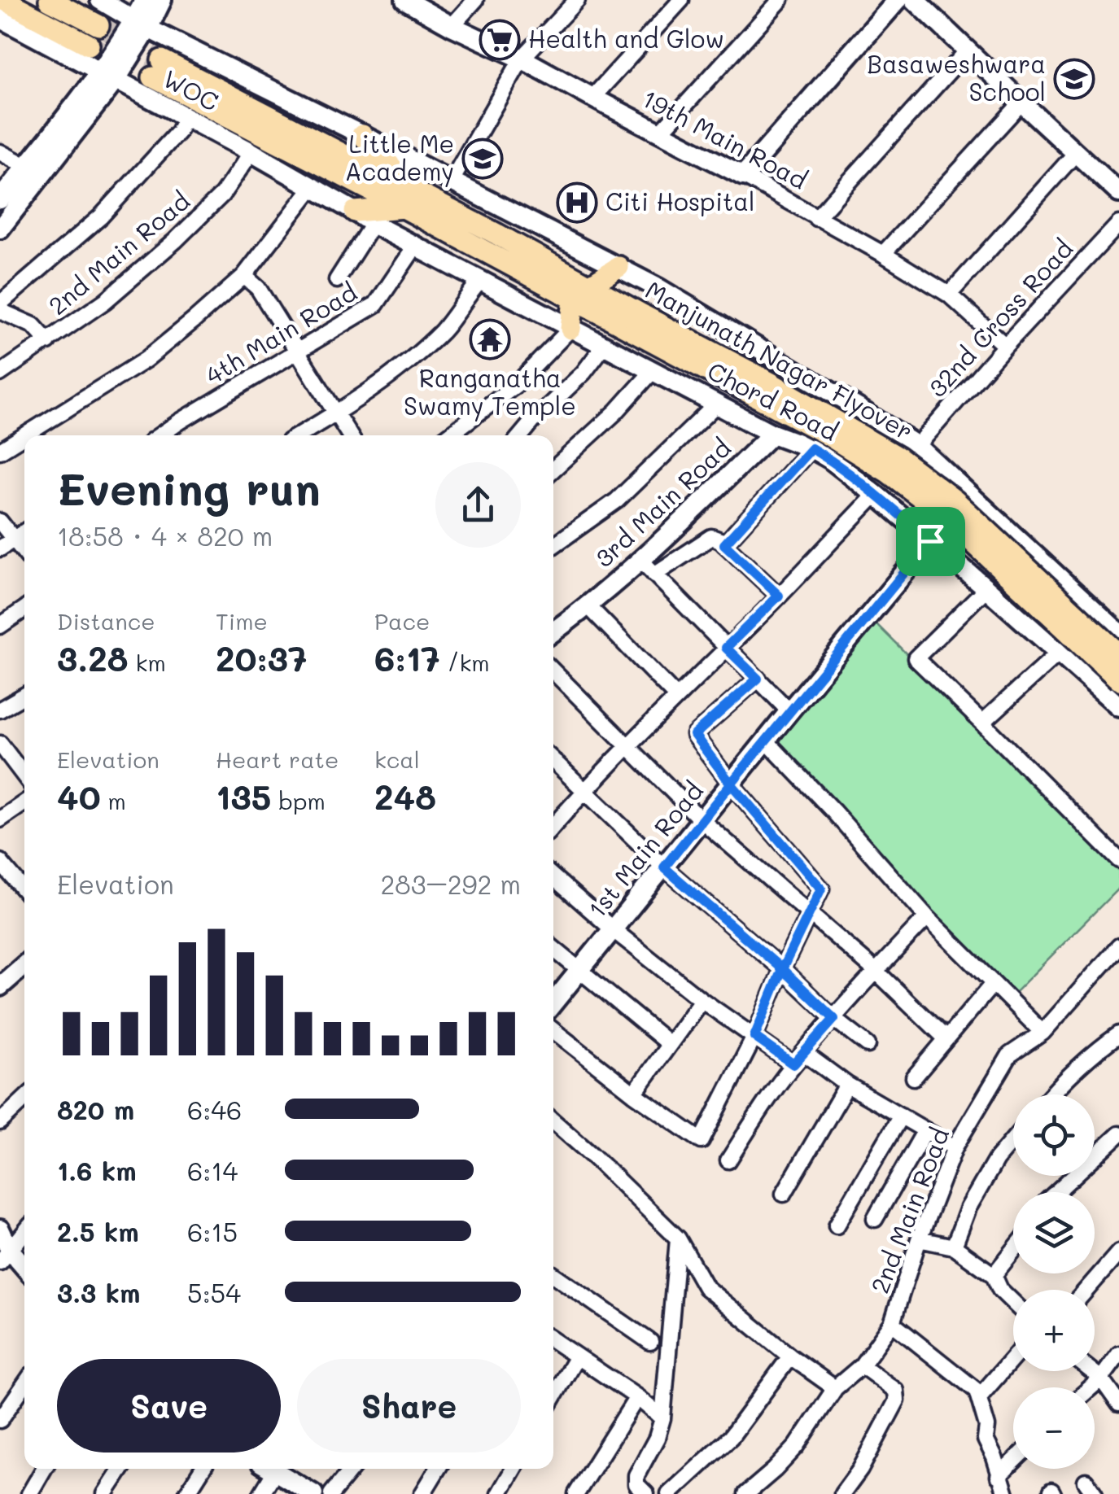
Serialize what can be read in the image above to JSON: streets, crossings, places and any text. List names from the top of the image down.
{
  "streets": {
    "main road": ["Manjunath Nagar Flyover"],
    "street": [
      "WOC",
      "19th Main Road",
      "2nd Main Road",
      "32nd Cross Road",
      "4th Main Road",
      "Chord Road",
      "3rd Main Road",
      "1st Main Road"
    ]
  },
  "crossings": [
    ["WOC", "2nd Main Road"],
    ["WOC", "4th Main Road"],
    ["WOC", "Chord Road"],
    ["19th Main Road", "32nd Cross Road"],
    ["32nd Cross Road", "Chord Road"],
    ["Chord Road", "3rd Main Road"],
    ["Chord Road", "1st Main Road"]
  ],
  "places": {
    "supermarket": ["Health and Glow"],
    "school or university": ["Basaweshwara School", "Little Me Academy"],
    "hospital": ["Citi Hospital"],
    "temple": ["Ranganatha Swamy Temple"]
  },
  "page": {
    "heading": ["Evening run", "18:58 · 4 × 820 m"],
    "stats": [
      ["Distance", "3.28 km"],
      ["Time", "20:37"],
      ["Pace", "6:17 /km"],
      ["Elevation", "40 m"],
      ["Heart rate", "135 bpm"],
      ["kcal", "248"]
    ],
    "chart": ["Elevation", "283–292 m"],
    "list": [
      {
        "name": "820 m",
        "note": "6:46"
      },
      {
        "name": "1.6 km",
        "note": "6:14"
      },
      {
        "name": "2.5 km",
        "note": "6:15"
      },
      {
        "name": "3.3 km",
        "note": "5:54"
      }
    ],
    "map_buttons": ["+", "−"],
    "buttons": ["Save", "Share"]
  }
}
